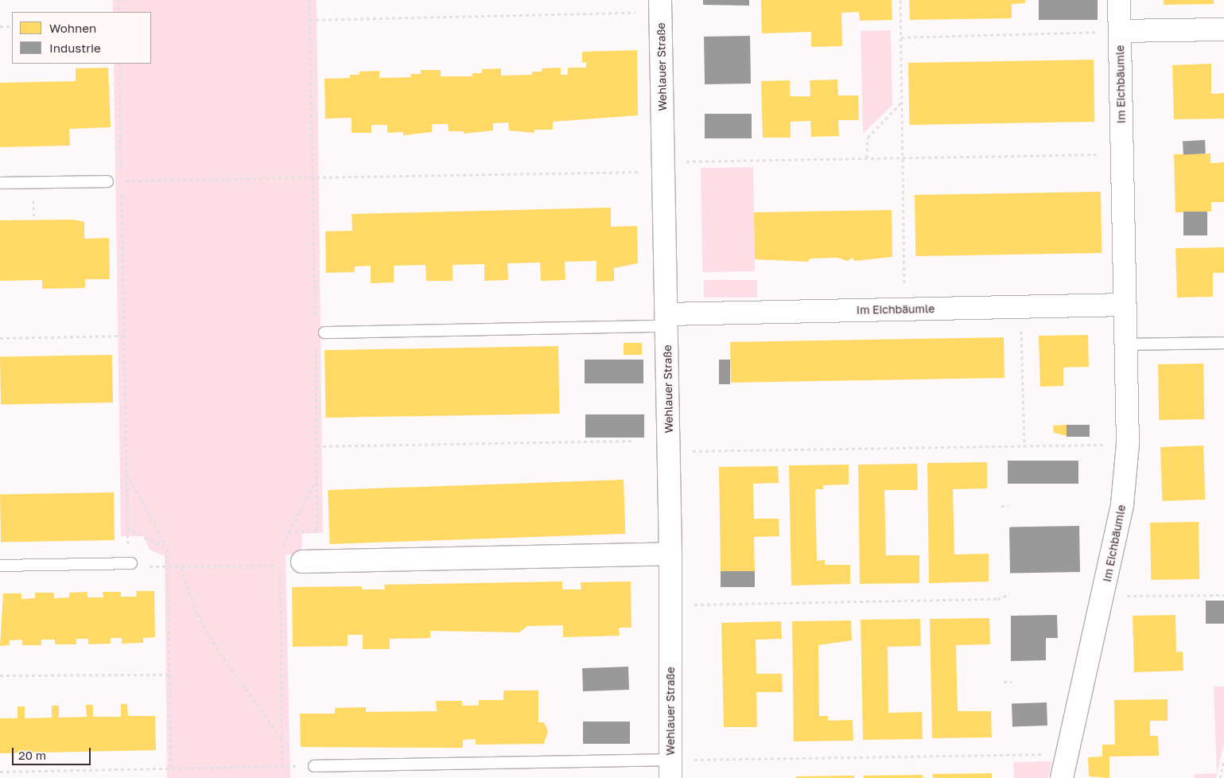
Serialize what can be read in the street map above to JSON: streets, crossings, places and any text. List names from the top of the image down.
{
  "streets": {
    "street": ["Wehlauer Straße", "Im Eichbäumle"]
  },
  "crossings": [
    ["Wehlauer Straße", "Im Eichbäumle"]
  ],
  "legend": ["Wohnen", "Industrie"],
  "scale_bar": "20 m"
}
